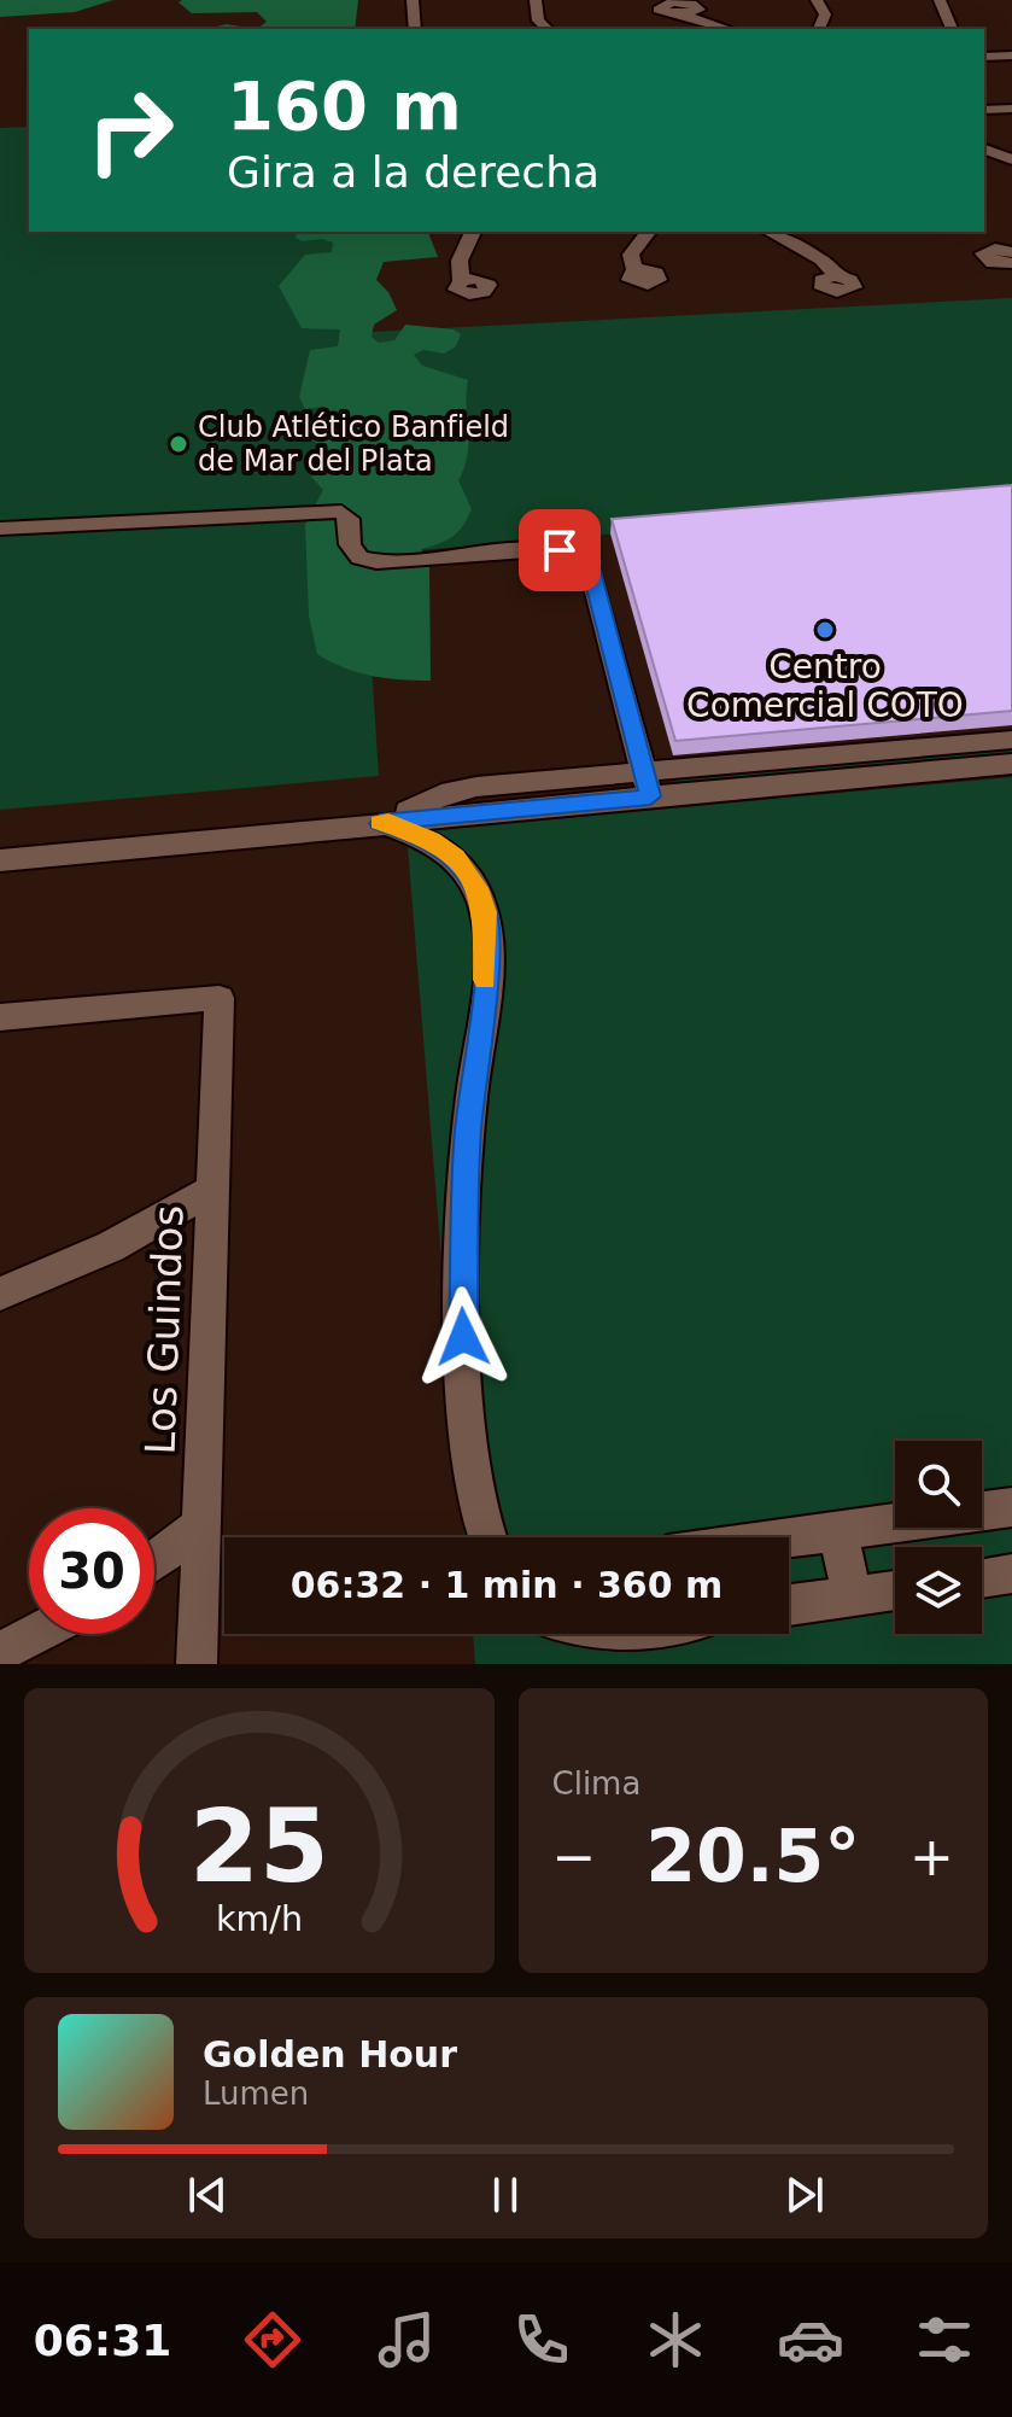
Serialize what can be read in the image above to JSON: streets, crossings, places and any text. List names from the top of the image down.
{
  "streets": {
    "street": ["Los Guindos"]
  },
  "places": ["Club Atlético Banfield de Mar del Plata", "Centro Comercial COTO"],
  "page": {
    "turn": ["160 m", "Gira a la derecha"],
    "limit": "30",
    "trip": "06:32 · 1 min · 360 m",
    "tile": "Clima",
    "heat": ["−", "20.5°", "+"],
    "song": ["Golden Hour", "Lumen"],
    "tabs": "06:31",
    "gauge": ["25", "km/h"]
  }
}
